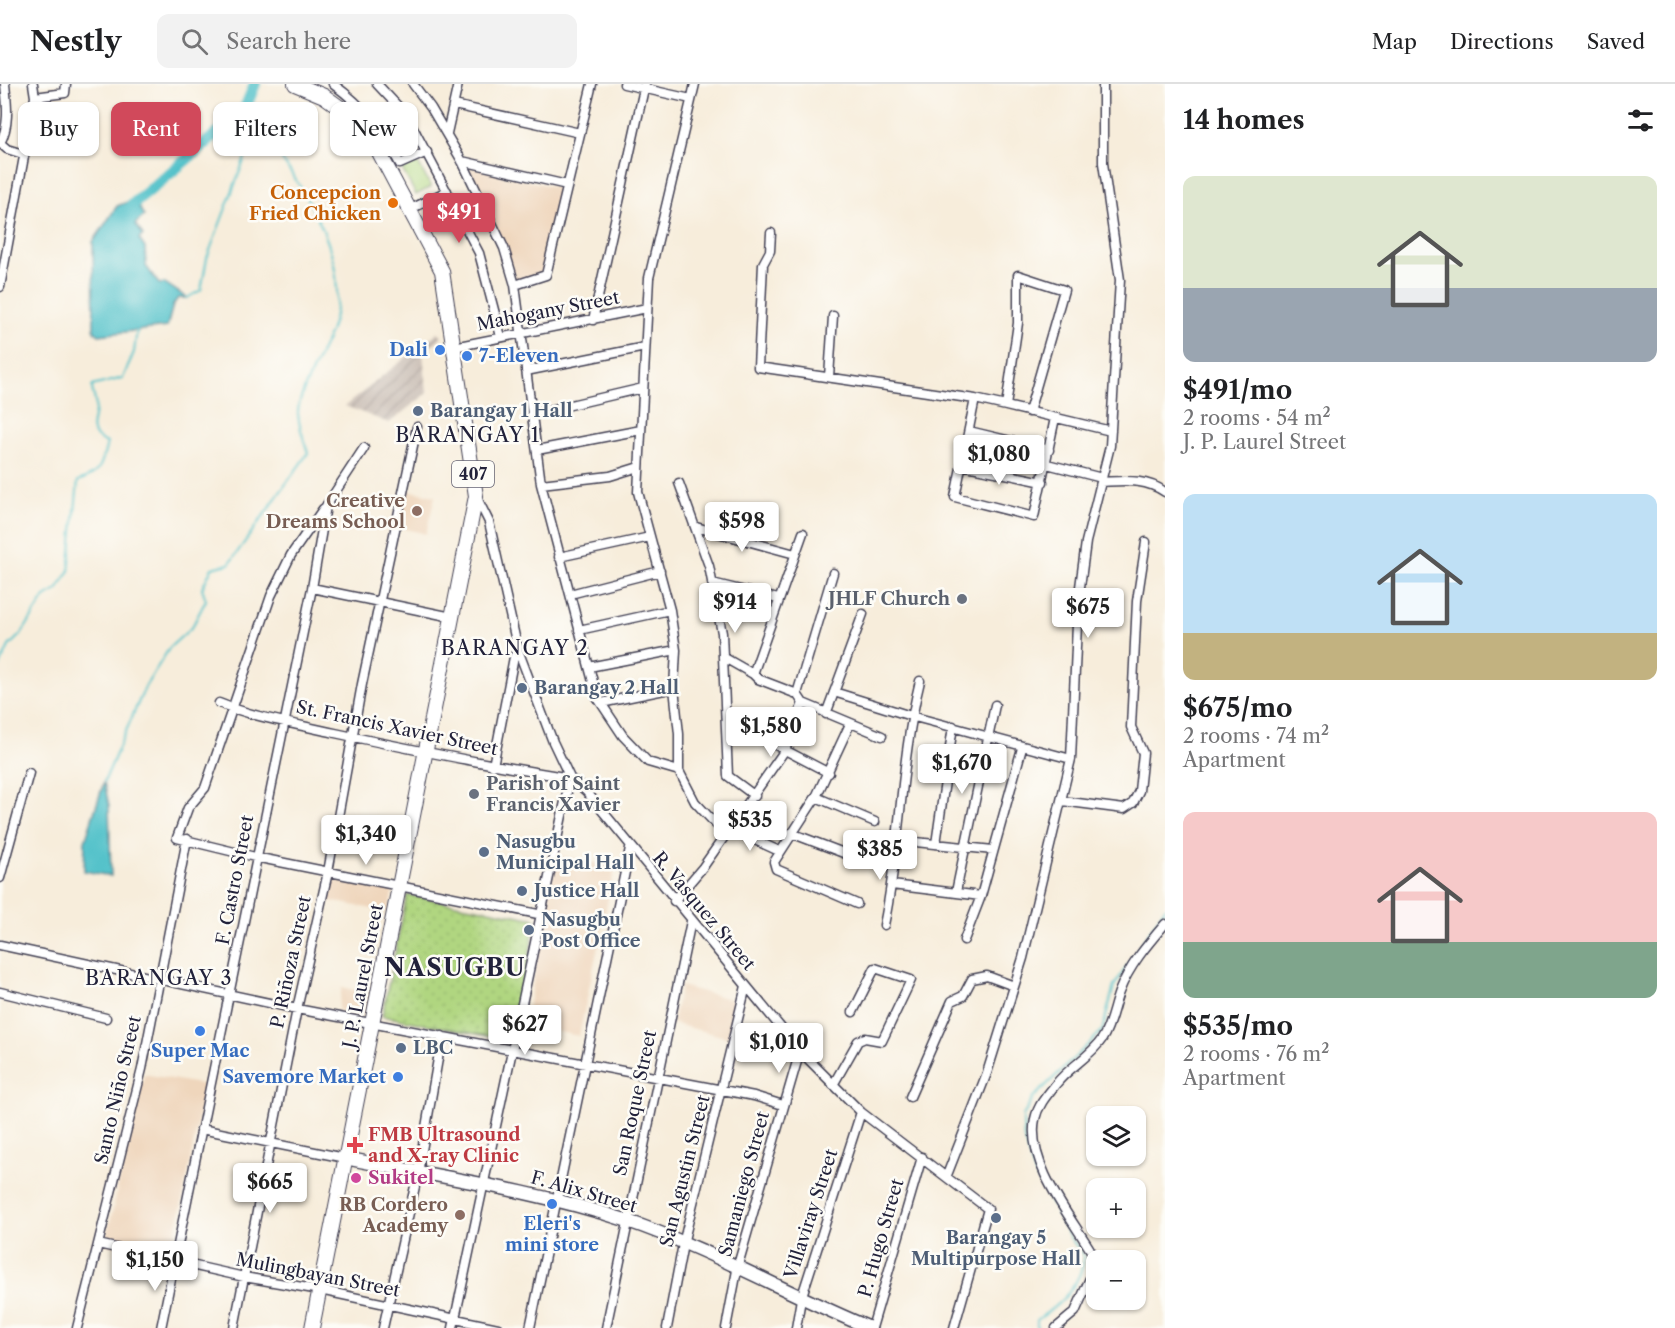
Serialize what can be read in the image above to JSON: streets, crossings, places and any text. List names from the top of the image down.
{
  "streets": {
    "main road": ["407", "J. P. Laurel Street", "F. Alix Street"],
    "street": [
      "Mahogany Street",
      "St. Francis Xavier Street",
      "F. Castro Street",
      "R. Vasquez Street",
      "P. Riñoza Street",
      "Santo Niño Street",
      "San Roque Street",
      "San Agustin Street",
      "Samaniego Street",
      "Villaviray Street",
      "P. Hugo Street",
      "Mulingbayan Street"
    ]
  },
  "crossings": [
    ["Mahogany Street", "J. P. Laurel Street"],
    ["St. Francis Xavier Street", "F. Castro Street"],
    ["St. Francis Xavier Street", "R. Vasquez Street"],
    ["St. Francis Xavier Street", "P. Riñoza Street"],
    ["St. Francis Xavier Street", "J. P. Laurel Street"],
    ["St. Francis Xavier Street", "Santo Niño Street"],
    ["F. Castro Street", "Santo Niño Street"],
    ["F. Castro Street", "F. Alix Street"],
    ["F. Castro Street", "Mulingbayan Street"],
    ["R. Vasquez Street", "J. P. Laurel Street"],
    ["R. Vasquez Street", "San Roque Street"],
    ["R. Vasquez Street", "San Agustin Street"],
    ["R. Vasquez Street", "Samaniego Street"],
    ["R. Vasquez Street", "Villaviray Street"],
    ["R. Vasquez Street", "P. Hugo Street"],
    ["P. Riñoza Street", "F. Alix Street"],
    ["P. Riñoza Street", "Mulingbayan Street"],
    ["J. P. Laurel Street", "F. Alix Street"],
    ["J. P. Laurel Street", "Mulingbayan Street"],
    ["Santo Niño Street", "Mulingbayan Street"],
    ["San Roque Street", "F. Alix Street"],
    ["San Agustin Street", "F. Alix Street"],
    ["Samaniego Street", "F. Alix Street"],
    ["F. Alix Street", "Villaviray Street"],
    ["F. Alix Street", "P. Hugo Street"]
  ],
  "districts": [
    "BARANGAY 1",
    "BARANGAY 2",
    "NASUGBU",
    "BARANGAY 3"
  ],
  "places": {
    "other": [
      "Concepcion Fried Chicken",
      "Dali",
      "7-Eleven",
      "Barangay 1 Hall",
      "Creative Dreams School",
      "JHLF Church",
      "Barangay 2 Hall",
      "Parish of Saint Francis Xavier",
      "Nasugbu Municipal Hall",
      "Justice Hall",
      "Nasugbu Post Office",
      "Super Mac",
      "LBC",
      "Savemore Market",
      "Sukitel",
      "Eleri's mini store",
      "RB Cordero Academy",
      "Barangay 5 Multipurpose Hall"
    ],
    "health": ["FMB Ultrasound and X-ray Clinic"]
  },
  "page": {
    "header": "Nestly",
    "search": "Search here",
    "nav": ["Map", "Directions", "Saved"],
    "heading": "14 homes",
    "chip": [
      "Buy",
      "Rent",
      "Filters",
      "New"
    ],
    "list": [
      {
        "name": "$491/mo",
        "note": "2 rooms · 54 m² · J. P. Laurel Street"
      },
      {
        "name": "$675/mo",
        "note": "2 rooms · 74 m² · Apartment"
      },
      {
        "name": "$535/mo",
        "note": "2 rooms · 76 m² · Apartment"
      }
    ],
    "price": [
      "$491",
      "$1,080",
      "$598",
      "$914",
      "$675",
      "$1,580",
      "$1,670",
      "$535",
      "$1,340",
      "$385",
      "$627",
      "$1,010",
      "$665",
      "$1,150"
    ],
    "map_buttons": ["+", "−"]
  }
}
